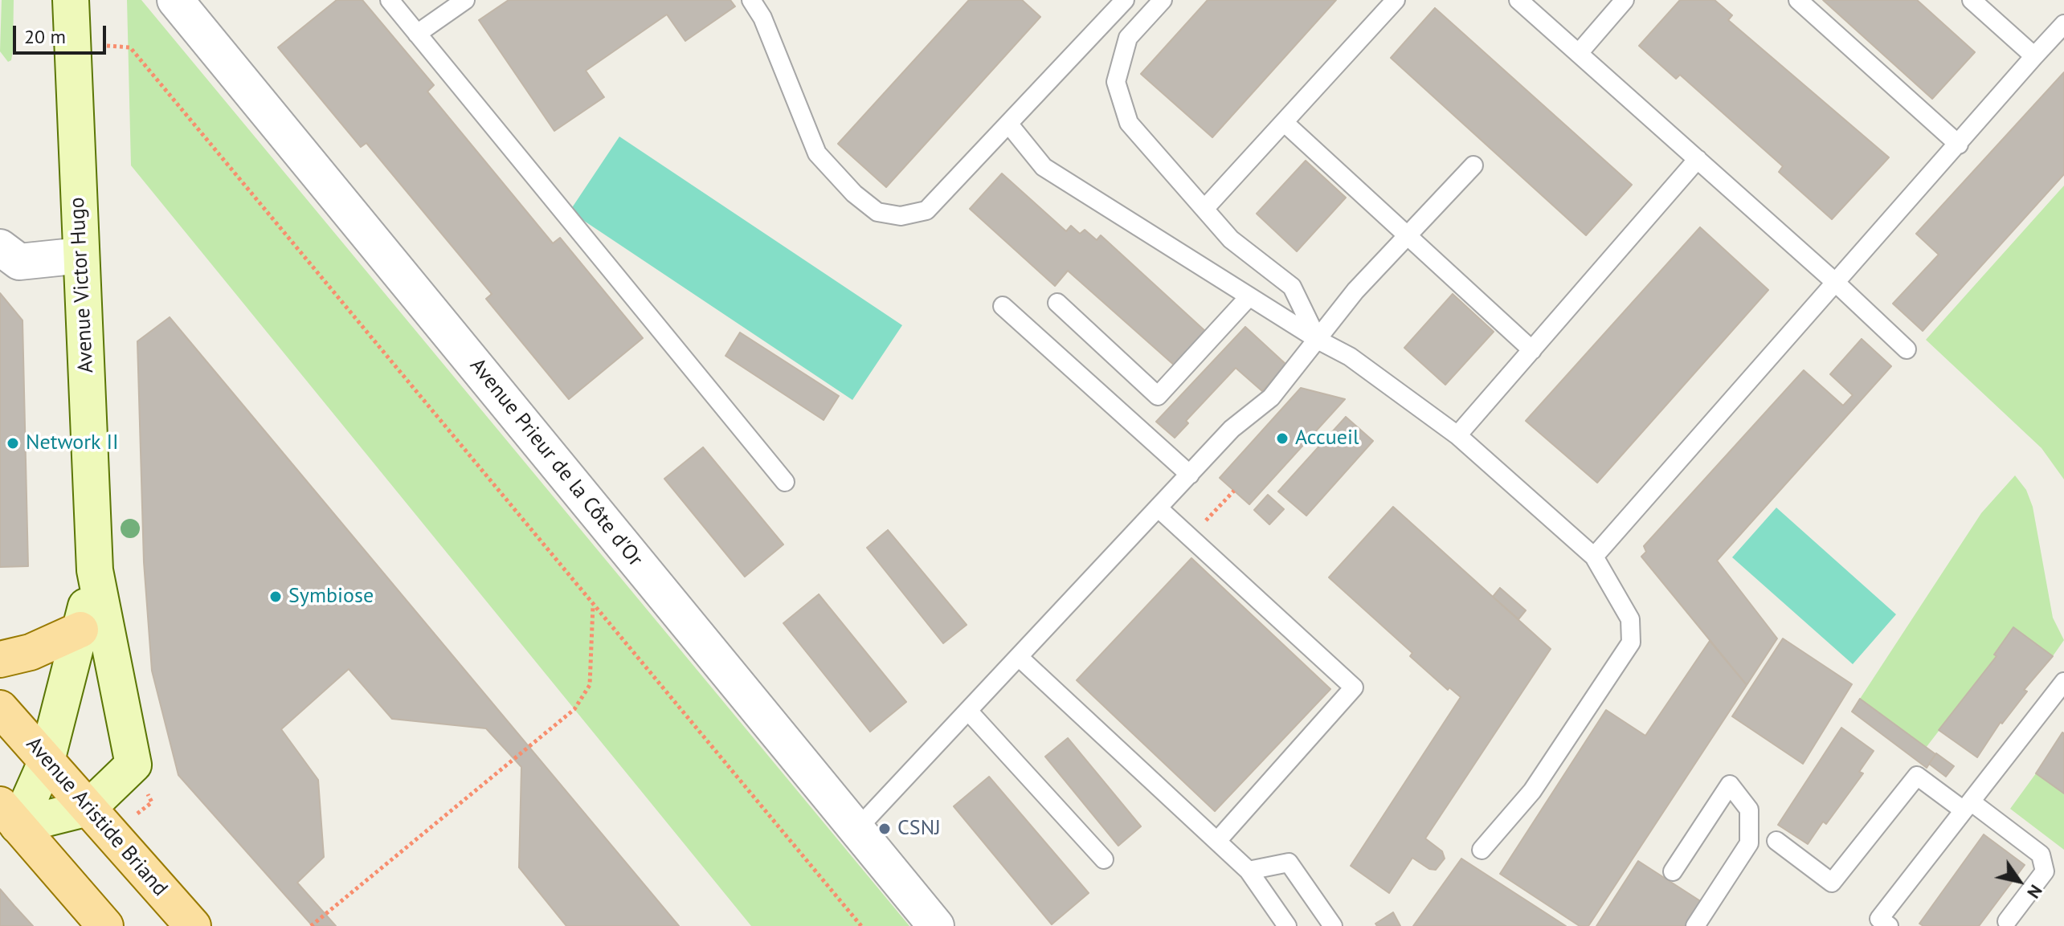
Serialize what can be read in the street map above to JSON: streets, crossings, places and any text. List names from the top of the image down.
{
  "streets": {
    "main road": ["Avenue Aristide Briand"],
    "street": ["Avenue Victor Hugo", "Avenue Prieur de la Côte d'Or"]
  },
  "crossings": [
    ["Avenue Victor Hugo", "Avenue Aristide Briand"]
  ],
  "places": [
    "Accueil",
    "Network II",
    "Symbiose",
    "CSNJ"
  ],
  "scale_bar": "20 m",
  "north": "bottom right"
}
